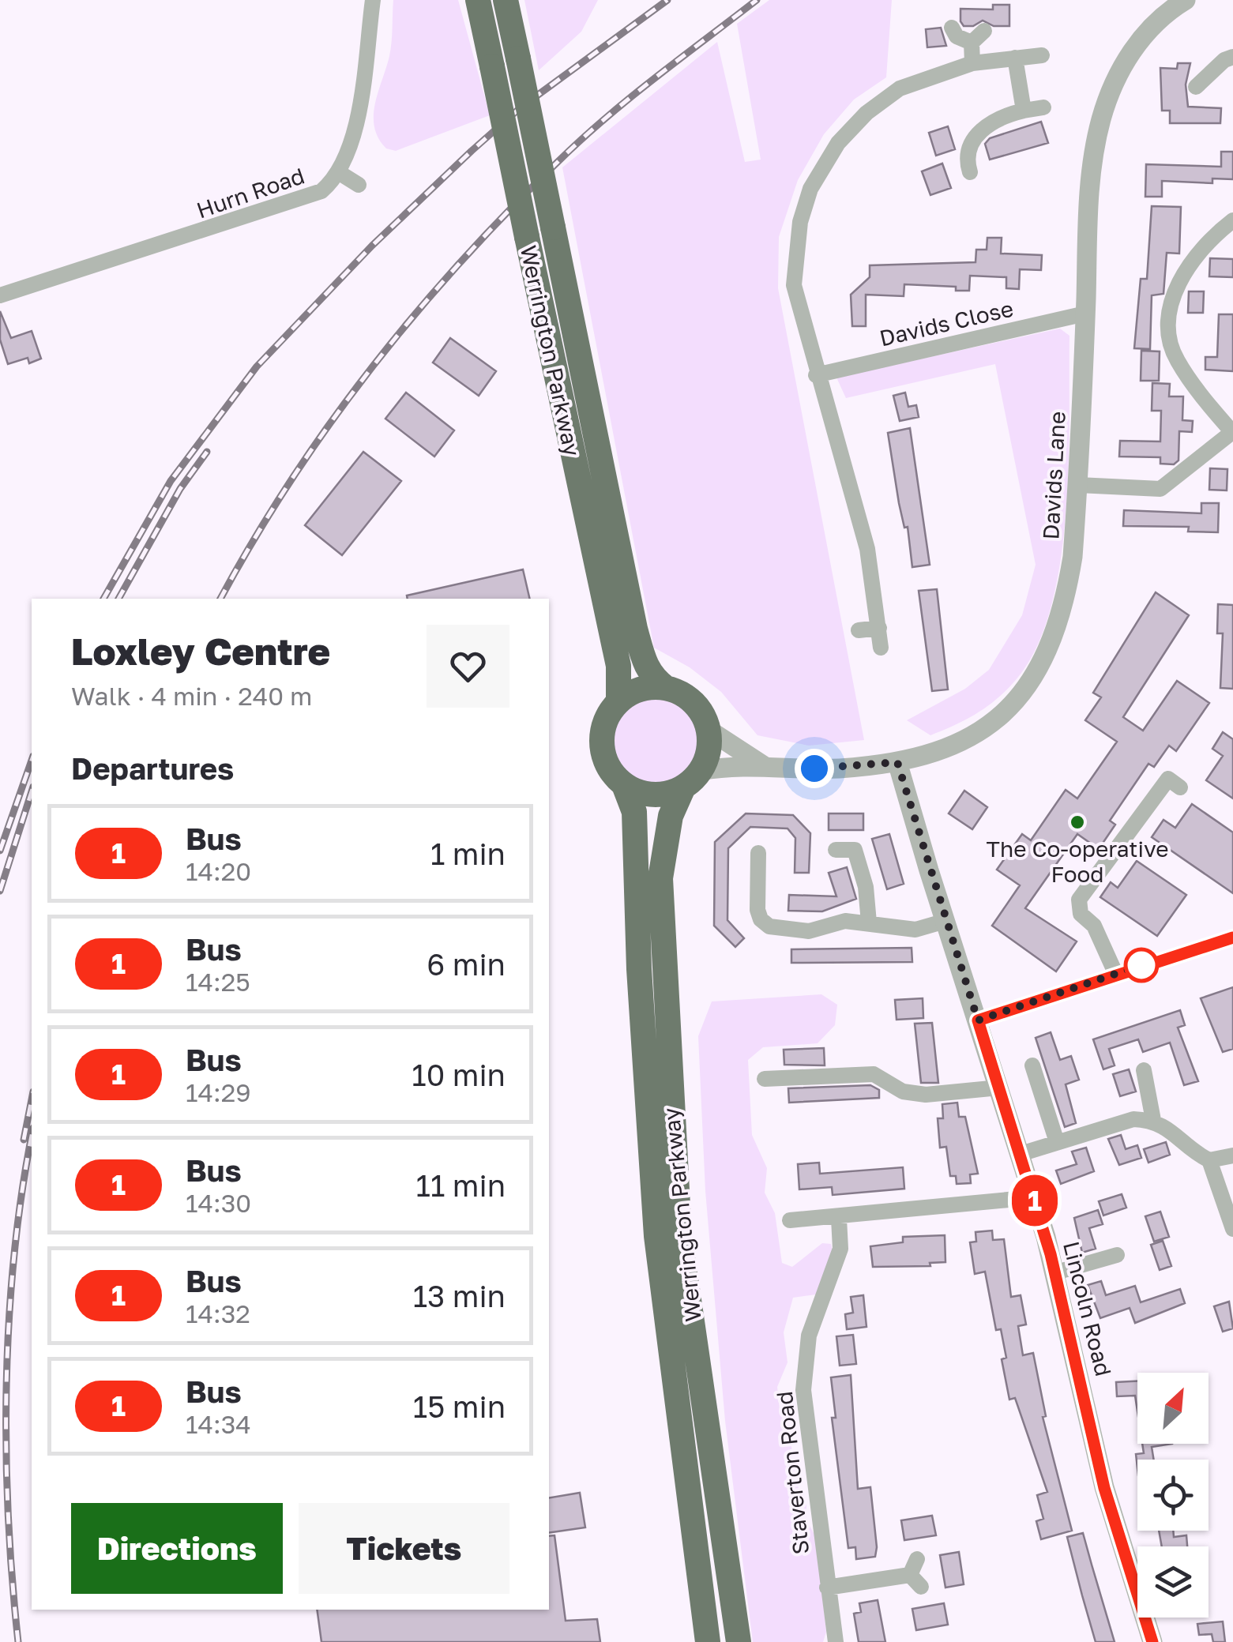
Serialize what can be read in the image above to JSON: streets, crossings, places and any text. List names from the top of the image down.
{
  "streets": {
    "highway": ["Werrington Parkway"],
    "street": [
      "Hurn Road",
      "Davids Close",
      "Davids Lane",
      "Lincoln Road",
      "Staverton Road"
    ]
  },
  "crossings": [
    ["Davids Close", "Davids Lane"],
    ["Werrington Parkway", "Davids Lane"],
    ["Davids Lane", "Lincoln Road"]
  ],
  "places": ["The Co-operative Food"],
  "lines": ["bus line 1"],
  "north": "top right",
  "page": {
    "on_map": "1",
    "heading": [
      ["Loxley Centre", "Walk · 4 min · 240 m"],
      "Departures"
    ],
    "list": [
      {
        "mark": "1",
        "name": "Bus",
        "note": "14:20",
        "value": "1 min"
      },
      {
        "mark": "1",
        "name": "Bus",
        "note": "14:25",
        "value": "6 min"
      },
      {
        "mark": "1",
        "name": "Bus",
        "note": "14:29",
        "value": "10 min"
      },
      {
        "mark": "1",
        "name": "Bus",
        "note": "14:30",
        "value": "11 min"
      },
      {
        "mark": "1",
        "name": "Bus",
        "note": "14:32",
        "value": "13 min"
      },
      {
        "mark": "1",
        "name": "Bus",
        "note": "14:34",
        "value": "15 min"
      }
    ],
    "buttons": ["Directions", "Tickets"]
  }
}
